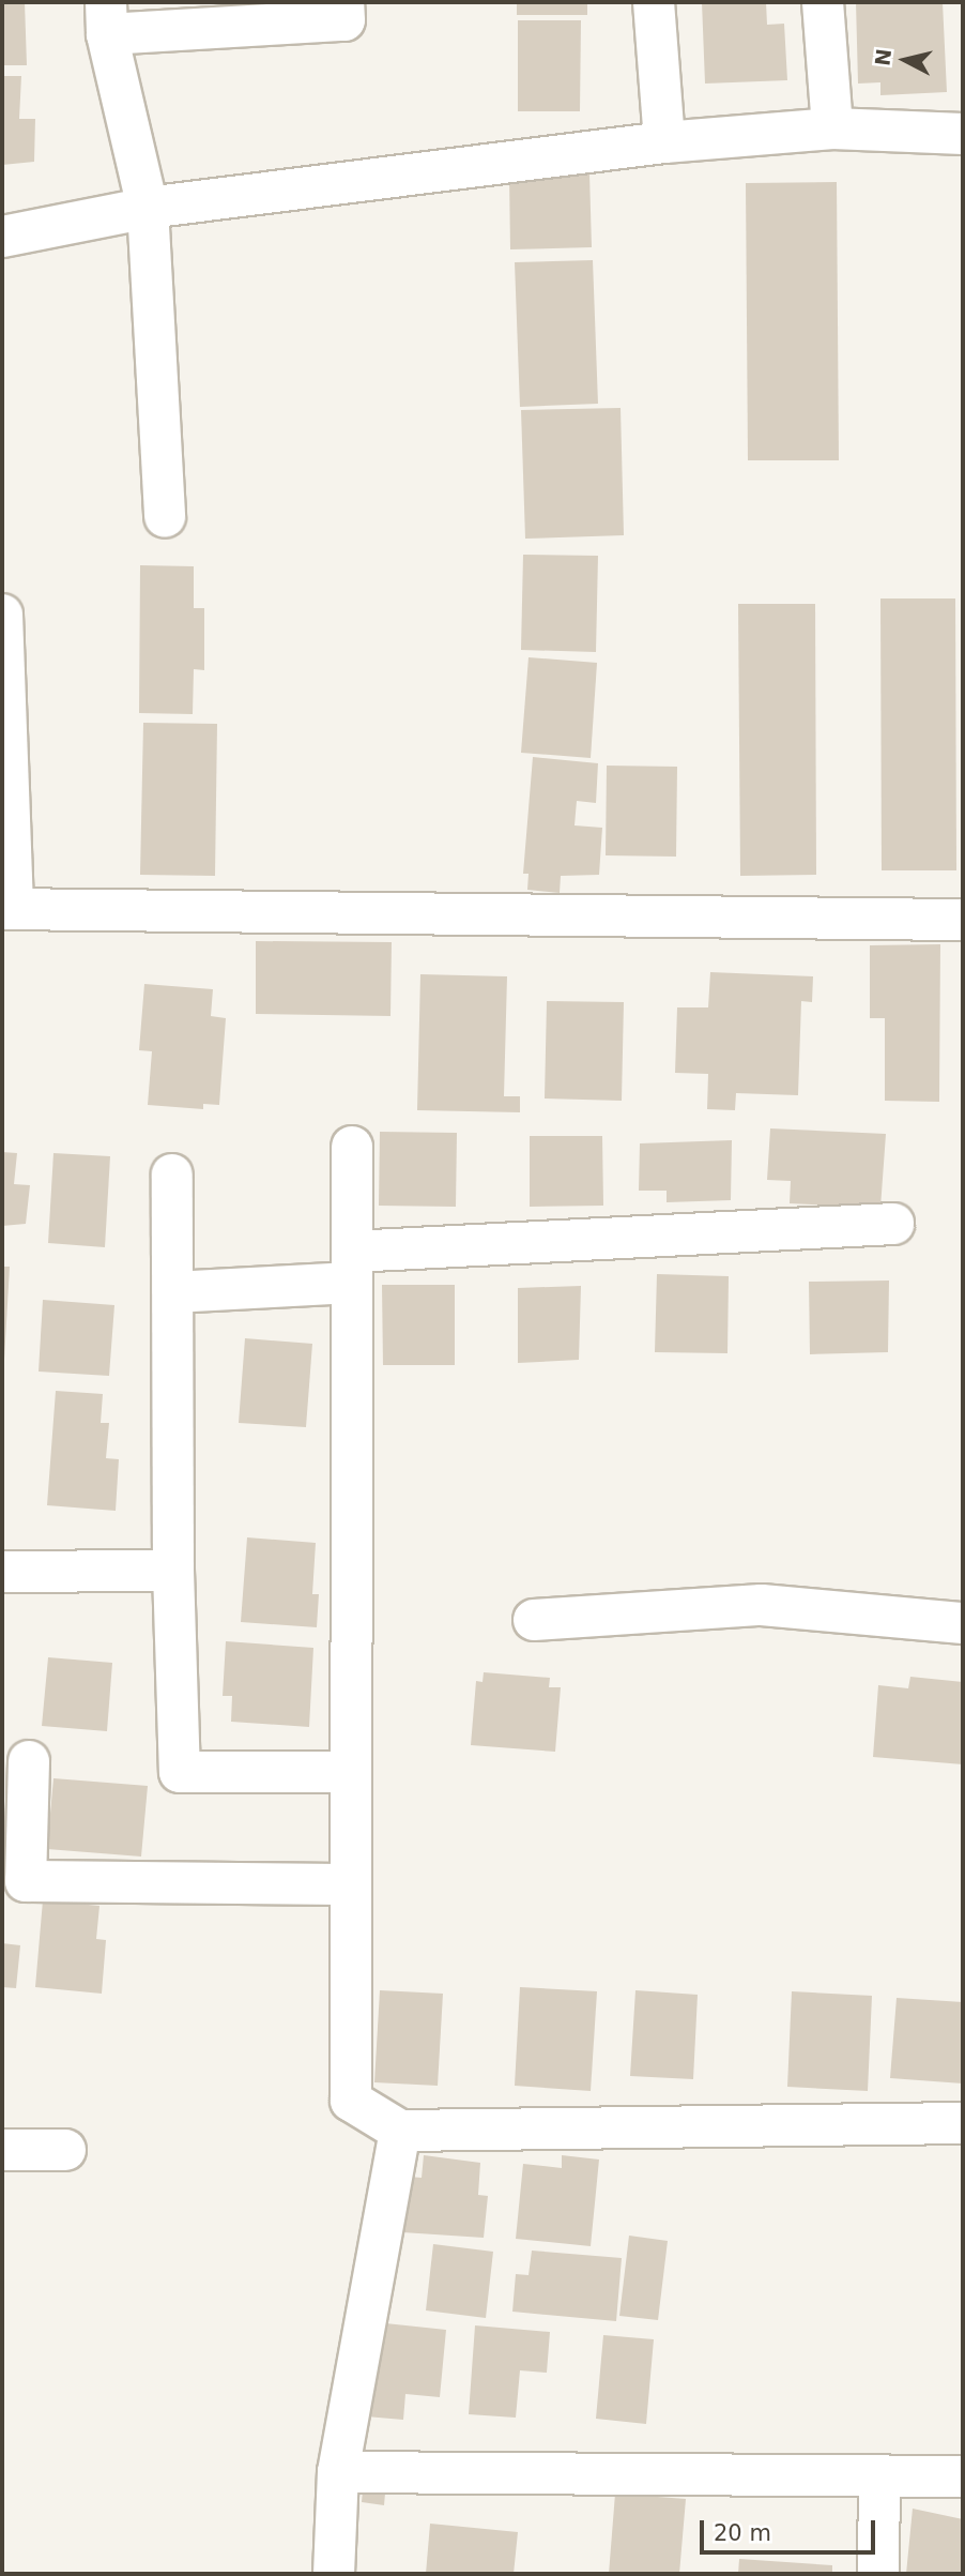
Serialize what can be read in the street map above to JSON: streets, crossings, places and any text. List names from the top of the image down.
{
  "scale_bar": "20 m",
  "north": "left"
}
